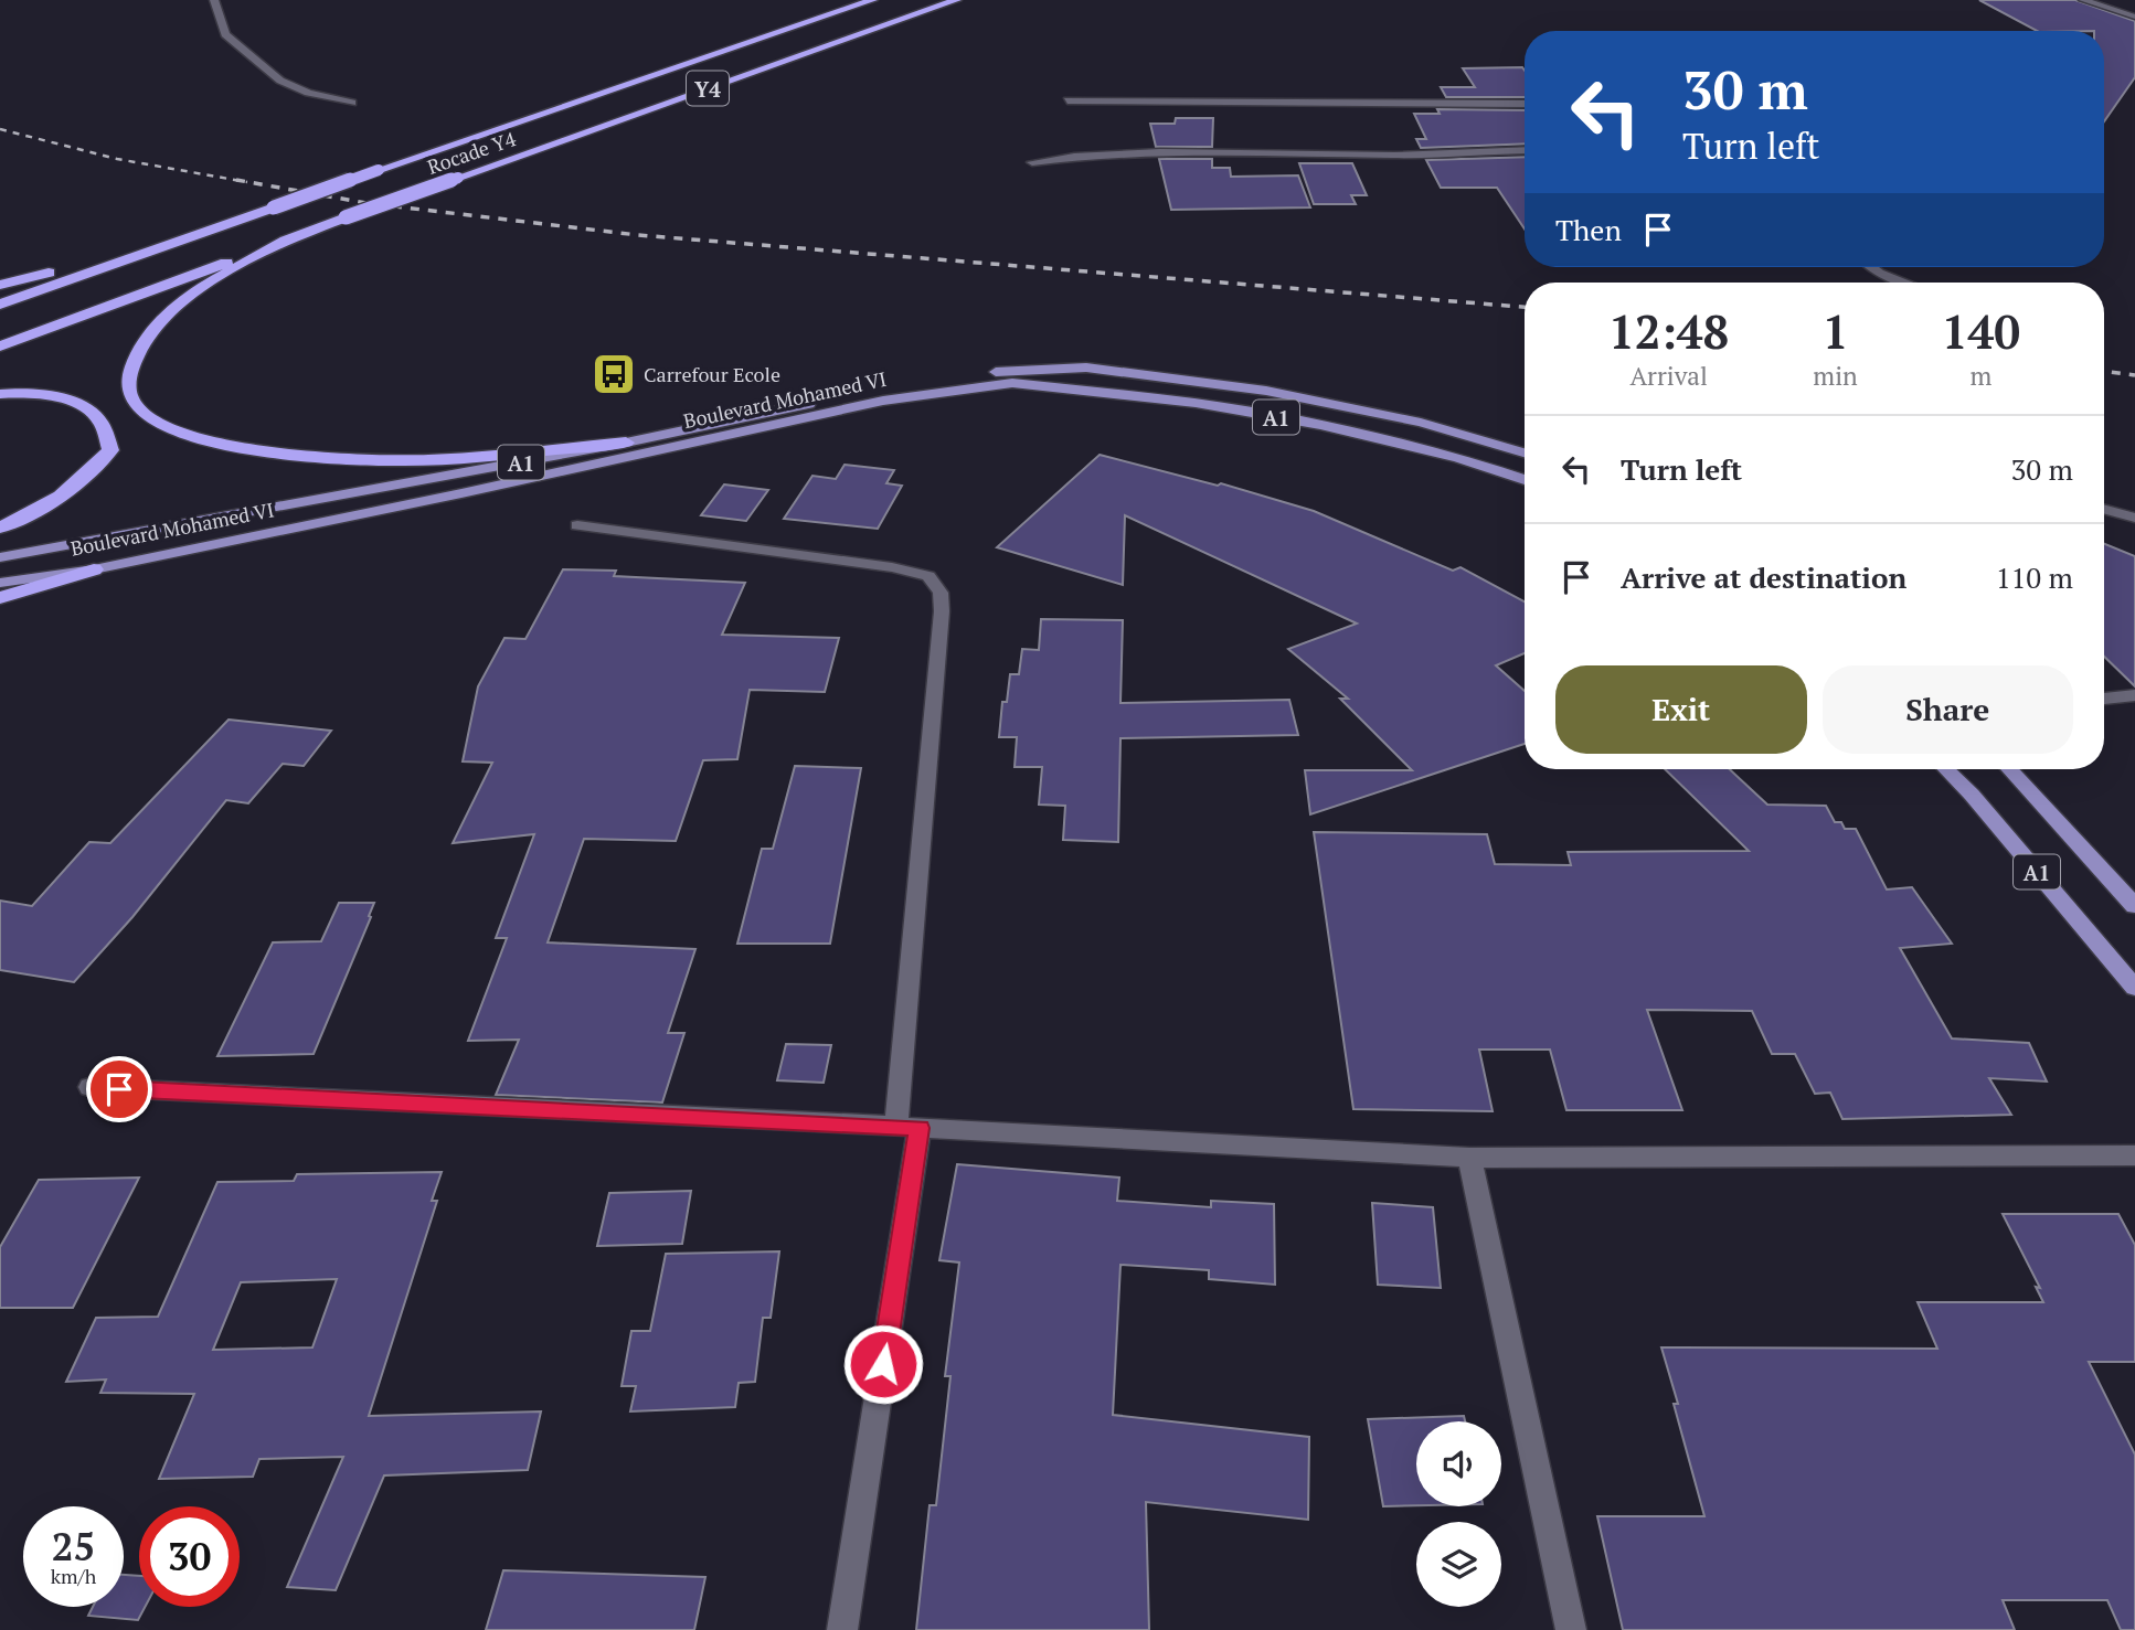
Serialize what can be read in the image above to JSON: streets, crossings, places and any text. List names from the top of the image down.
{
  "streets": {
    "highway": ["Y4", "Rocade Y4"],
    "main road": ["Boulevard Mohamed VI", "A1"]
  },
  "places": {
    "bus stop": ["Carrefour Ecole"]
  },
  "page": {
    "turn": ["30 m", "Turn left"],
    "then": "Then",
    "eta": [
      "12:48",
      "Arrival",
      "1",
      "min",
      "140",
      "m"
    ],
    "list": [
      {
        "name": "Turn left",
        "value": "30 m"
      },
      {
        "name": "Arrive at destination",
        "value": "110 m"
      }
    ],
    "buttons": ["Exit", "Share"],
    "speed": "25 km/h",
    "limit": "30"
  }
}
